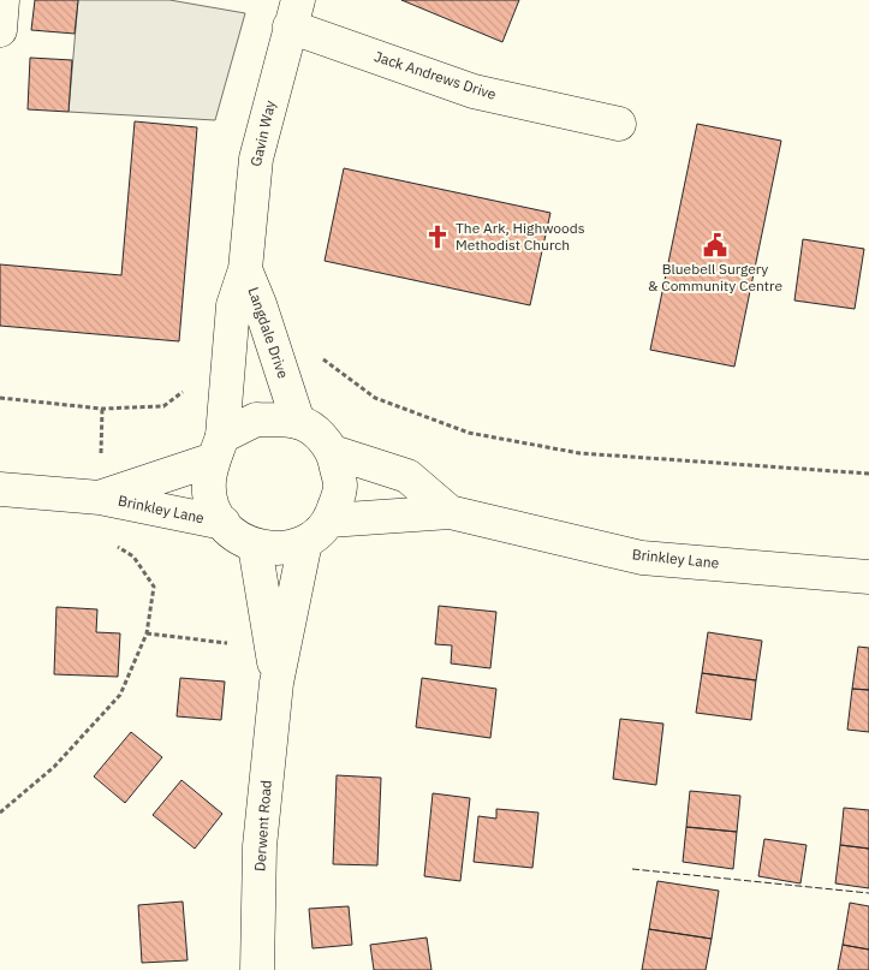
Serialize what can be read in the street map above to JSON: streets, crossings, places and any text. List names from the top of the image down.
{
  "streets": {
    "street": [
      "Jack Andrews Drive",
      "Gavin Way",
      "Langdale Drive",
      "Brinkley Lane",
      "Derwent Road"
    ]
  },
  "crossings": [
    ["Jack Andrews Drive", "Gavin Way"],
    ["Gavin Way", "Langdale Drive"],
    ["Langdale Drive", "Brinkley Lane"],
    ["Langdale Drive", "Derwent Road"],
    ["Brinkley Lane", "Derwent Road"]
  ],
  "places": {
    "church": ["The Ark, Highwoods Methodist Church"],
    "public building": ["Bluebell Surgery & Community Centre"]
  }
}
